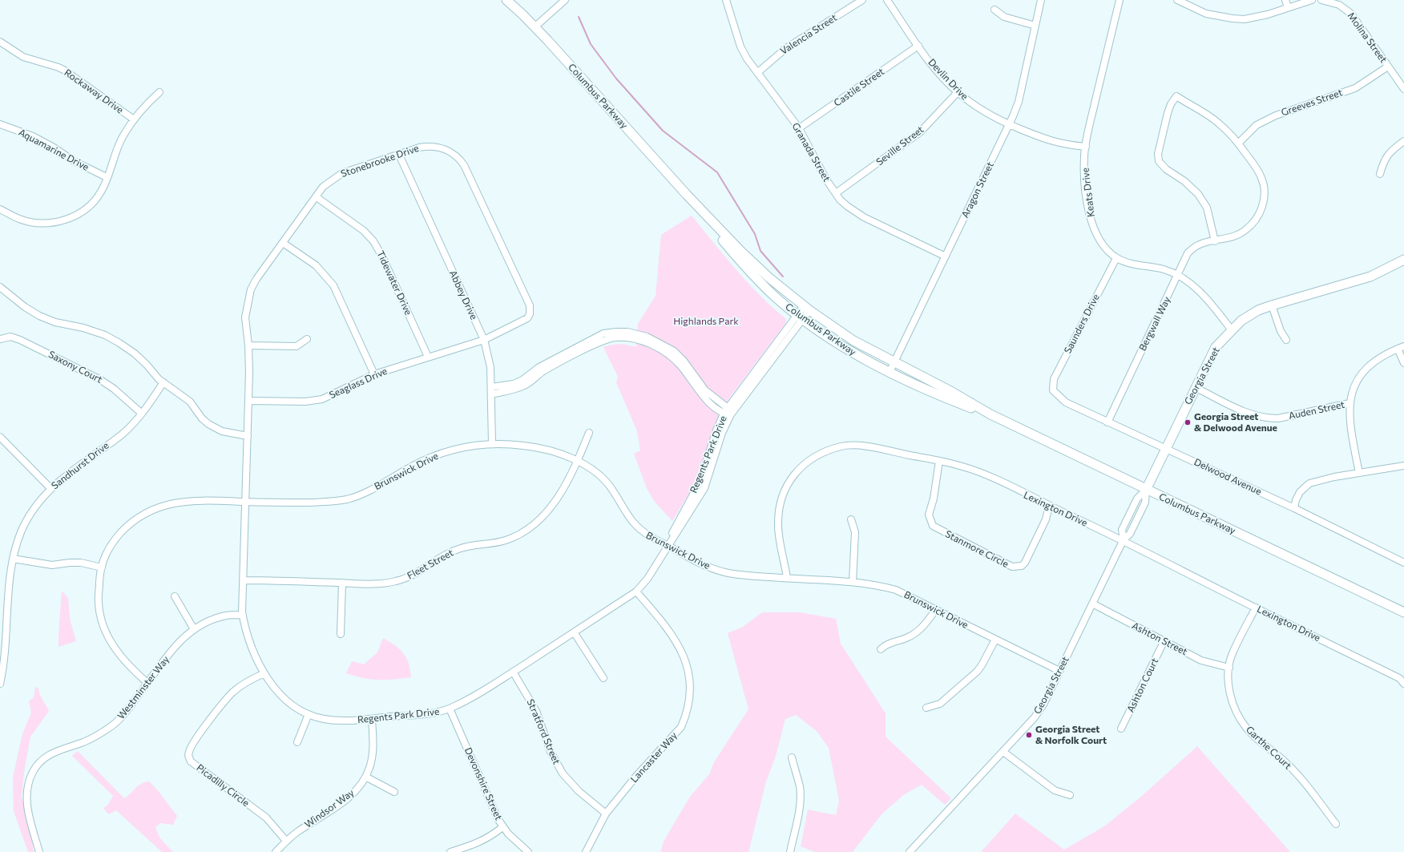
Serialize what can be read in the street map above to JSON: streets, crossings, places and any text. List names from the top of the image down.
{
  "streets": {
    "main road": ["Columbus Parkway", "Georgia Street"],
    "street": [
      "Valencia Street",
      "Molina Street",
      "Devlin Drive",
      "Castile Street",
      "Rockaway Drive",
      "Greeves Street",
      "Seville Street",
      "Aquamarine Drive",
      "Granada Street",
      "Stonebrooke Drive",
      "Aragon Street",
      "Keats Drive",
      "Tidewater Drive",
      "Abbey Drive",
      "Saunders Drive",
      "Bergwall Way",
      "Saxony Court",
      "Seaglass Drive",
      "Auden Street",
      "Regents Park Drive",
      "Sandhurst Drive",
      "Brunswick Drive",
      "Delwood Avenue",
      "Lexington Drive",
      "Stanmore Circle",
      "Fleet Street",
      "Ashton Street",
      "Ashton Court",
      "Westminster Way",
      "Stratford Street",
      "Garthe Court",
      "Lancaster Way",
      "Devonshire Street",
      "Picadilly Circle",
      "Windsor Way"
    ]
  },
  "crossings": [
    ["Valencia Street", "Granada Street"],
    ["Molina Street", "Greeves Street"],
    ["Devlin Drive", "Castile Street"],
    ["Devlin Drive", "Seville Street"],
    ["Devlin Drive", "Aragon Street"],
    ["Devlin Drive", "Keats Drive"],
    ["Castile Street", "Granada Street"],
    ["Columbus Parkway", "Aragon Street"],
    ["Columbus Parkway", "Georgia Street"],
    ["Columbus Parkway", "Regents Park Drive"],
    ["Greeves Street", "Bergwall Way"],
    ["Seville Street", "Granada Street"],
    ["Granada Street", "Aragon Street"],
    ["Stonebrooke Drive", "Tidewater Drive"],
    ["Stonebrooke Drive", "Abbey Drive"],
    ["Stonebrooke Drive", "Seaglass Drive"],
    ["Stonebrooke Drive", "Regents Park Drive"],
    ["Keats Drive", "Saunders Drive"],
    ["Keats Drive", "Bergwall Way"],
    ["Keats Drive", "Georgia Street"],
    ["Tidewater Drive", "Seaglass Drive"],
    ["Abbey Drive", "Seaglass Drive"],
    ["Abbey Drive", "Brunswick Drive"],
    ["Saunders Drive", "Delwood Avenue"],
    ["Bergwall Way", "Delwood Avenue"],
    ["Saxony Court", "Sandhurst Drive"],
    ["Georgia Street", "Auden Street"],
    ["Georgia Street", "Brunswick Drive"],
    ["Georgia Street", "Delwood Avenue"],
    ["Georgia Street", "Lexington Drive"],
    ["Georgia Street", "Ashton Street"],
    ["Regents Park Drive", "Brunswick Drive"],
    ["Regents Park Drive", "Fleet Street"],
    ["Regents Park Drive", "Westminster Way"],
    ["Regents Park Drive", "Stratford Street"],
    ["Regents Park Drive", "Lancaster Way"],
    ["Regents Park Drive", "Devonshire Street"],
    ["Regents Park Drive", "Picadilly Circle"],
    ["Regents Park Drive", "Windsor Way"],
    ["Brunswick Drive", "Lexington Drive"],
    ["Brunswick Drive", "Fleet Street"],
    ["Brunswick Drive", "Westminster Way"],
    ["Lexington Drive", "Stanmore Circle"],
    ["Lexington Drive", "Garthe Court"],
    ["Ashton Street", "Ashton Court"],
    ["Ashton Street", "Garthe Court"],
    ["Stratford Street", "Lancaster Way"],
    ["Picadilly Circle", "Windsor Way"]
  ],
  "parks": ["Highlands Park"],
  "places": ["Georgia Street & Delwood Avenue", "Georgia Street & Norfolk Court"]
}
